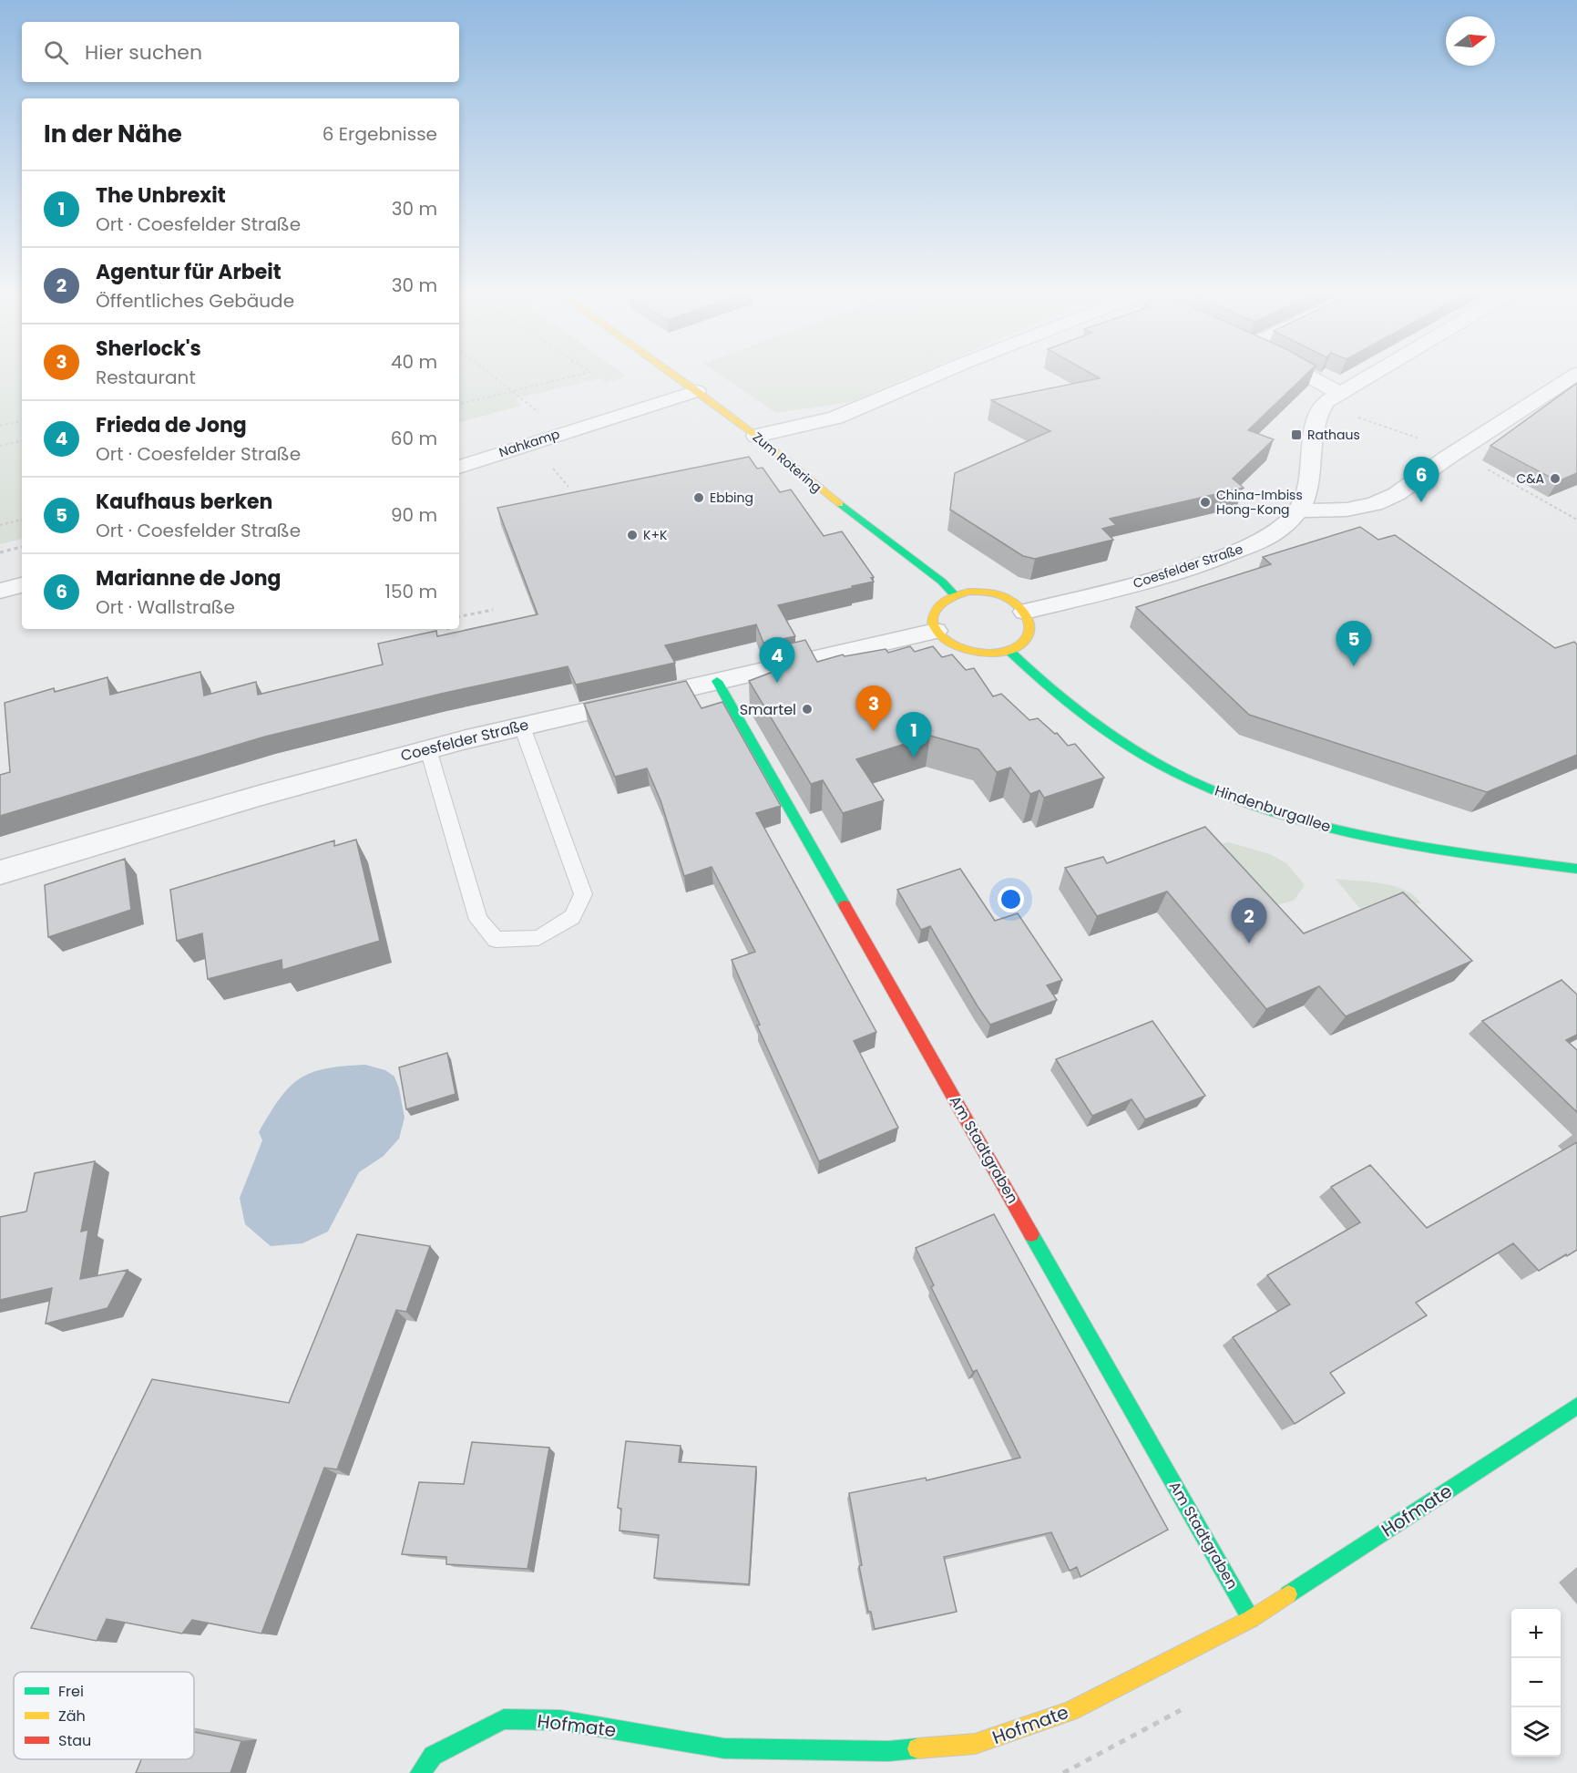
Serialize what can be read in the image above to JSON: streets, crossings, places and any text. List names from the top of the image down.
{
  "streets": {
    "street": [
      "Nahkamp",
      "Zum Rotering",
      "Coesfelder Straße",
      "Hindenburgallee",
      "Am Stadtgraben",
      "Hofmate"
    ]
  },
  "crossings": [
    ["Nahkamp", "Zum Rotering"],
    ["Zum Rotering", "Coesfelder Straße"],
    ["Zum Rotering", "Hindenburgallee"],
    ["Coesfelder Straße", "Hindenburgallee"],
    ["Coesfelder Straße", "Am Stadtgraben"],
    ["Am Stadtgraben", "Hofmate"]
  ],
  "places": {
    "transit": ["Rathaus"],
    "other": [
      "C&A",
      "Ebbing",
      "China-Imbiss Hong-Kong",
      "K+K",
      "Smartel"
    ]
  },
  "legend": ["Frei", "Zäh", "Stau"],
  "north": "right",
  "page": {
    "search": "Hier suchen",
    "heading": ["In der Nähe", "6 Ergebnisse"],
    "list": [
      {
        "mark": "1",
        "name": "The Unbrexit",
        "note": "Ort · Coesfelder Straße",
        "value": "30 m"
      },
      {
        "mark": "2",
        "name": "Agentur für Arbeit",
        "note": "Öffentliches Gebäude",
        "value": "30 m"
      },
      {
        "mark": "3",
        "name": "Sherlock's",
        "note": "Restaurant",
        "value": "40 m"
      },
      {
        "mark": "4",
        "name": "Frieda de Jong",
        "note": "Ort · Coesfelder Straße",
        "value": "60 m"
      },
      {
        "mark": "5",
        "name": "Kaufhaus berken",
        "note": "Ort · Coesfelder Straße",
        "value": "90 m"
      },
      {
        "mark": "6",
        "name": "Marianne de Jong",
        "note": "Ort · Wallstraße",
        "value": "150 m"
      }
    ],
    "pins": [
      "6",
      "5",
      "4",
      "3",
      "1",
      "2"
    ],
    "map_buttons": ["+", "−"]
  }
}
